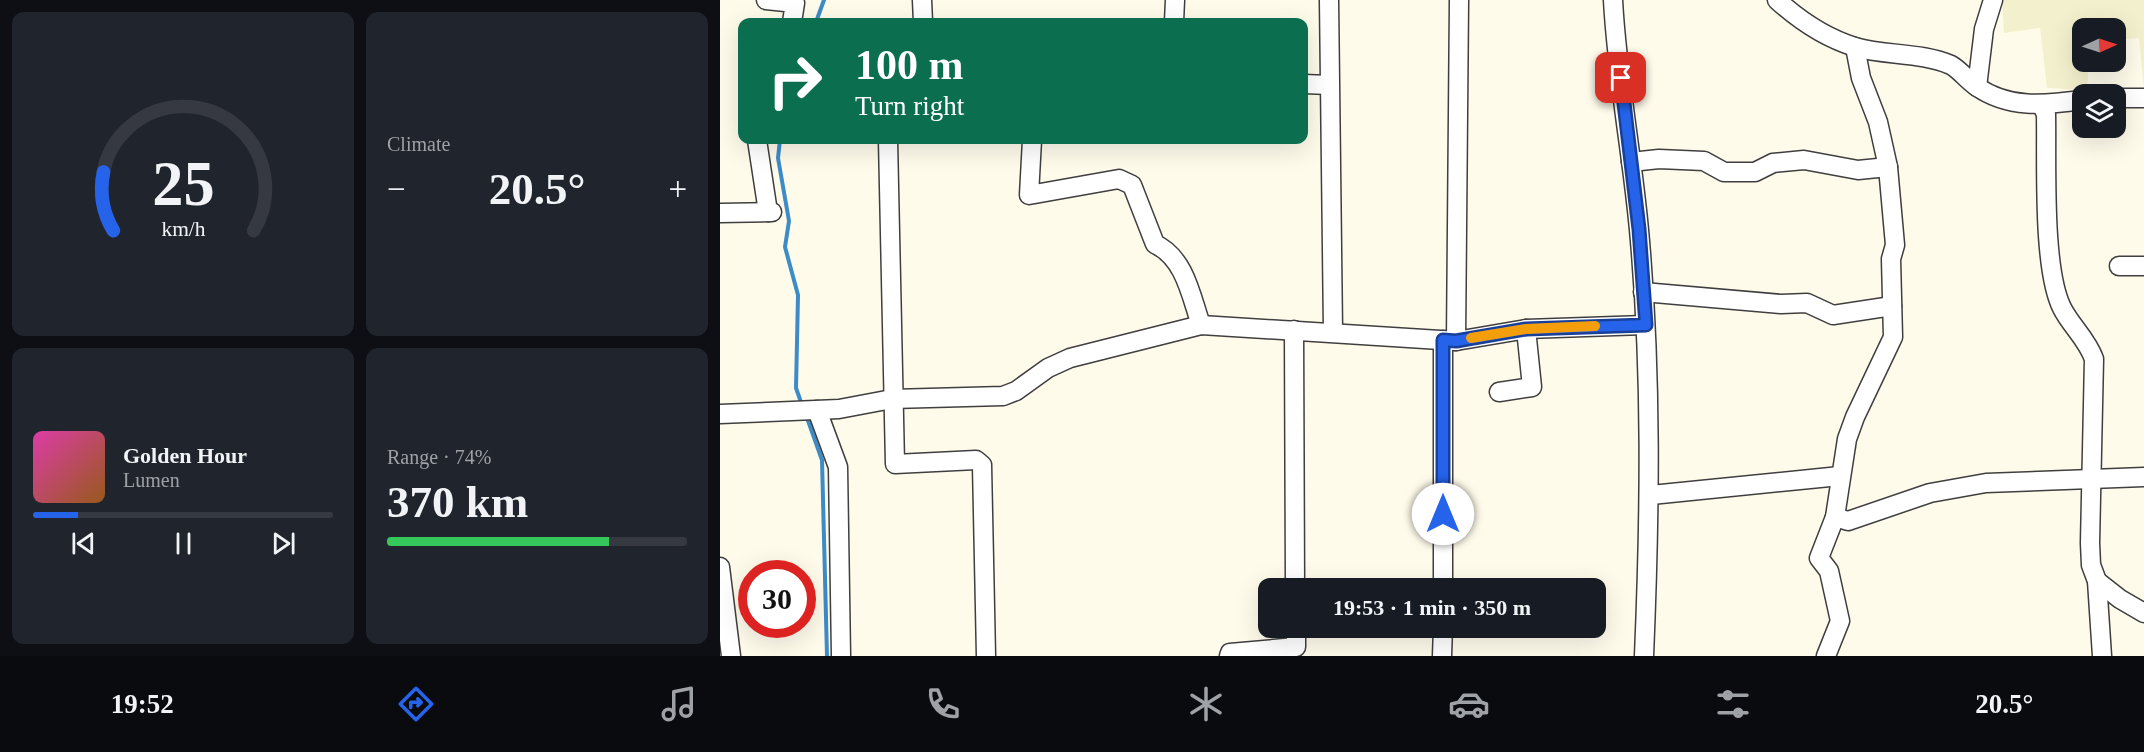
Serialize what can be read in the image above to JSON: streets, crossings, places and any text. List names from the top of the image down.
{
  "north": "right",
  "page": {
    "tile": [
      "Climate",
      ["Range · 74%", "370 km"]
    ],
    "turn": ["100 m", "Turn right"],
    "heat": ["−", "20.5°", "+"],
    "song": ["Golden Hour", "Lumen"],
    "limit": "30",
    "trip": "19:53 · 1 min · 350 m",
    "tabs": ["19:52", "20.5°"],
    "gauge": ["25", "km/h"]
  }
}
